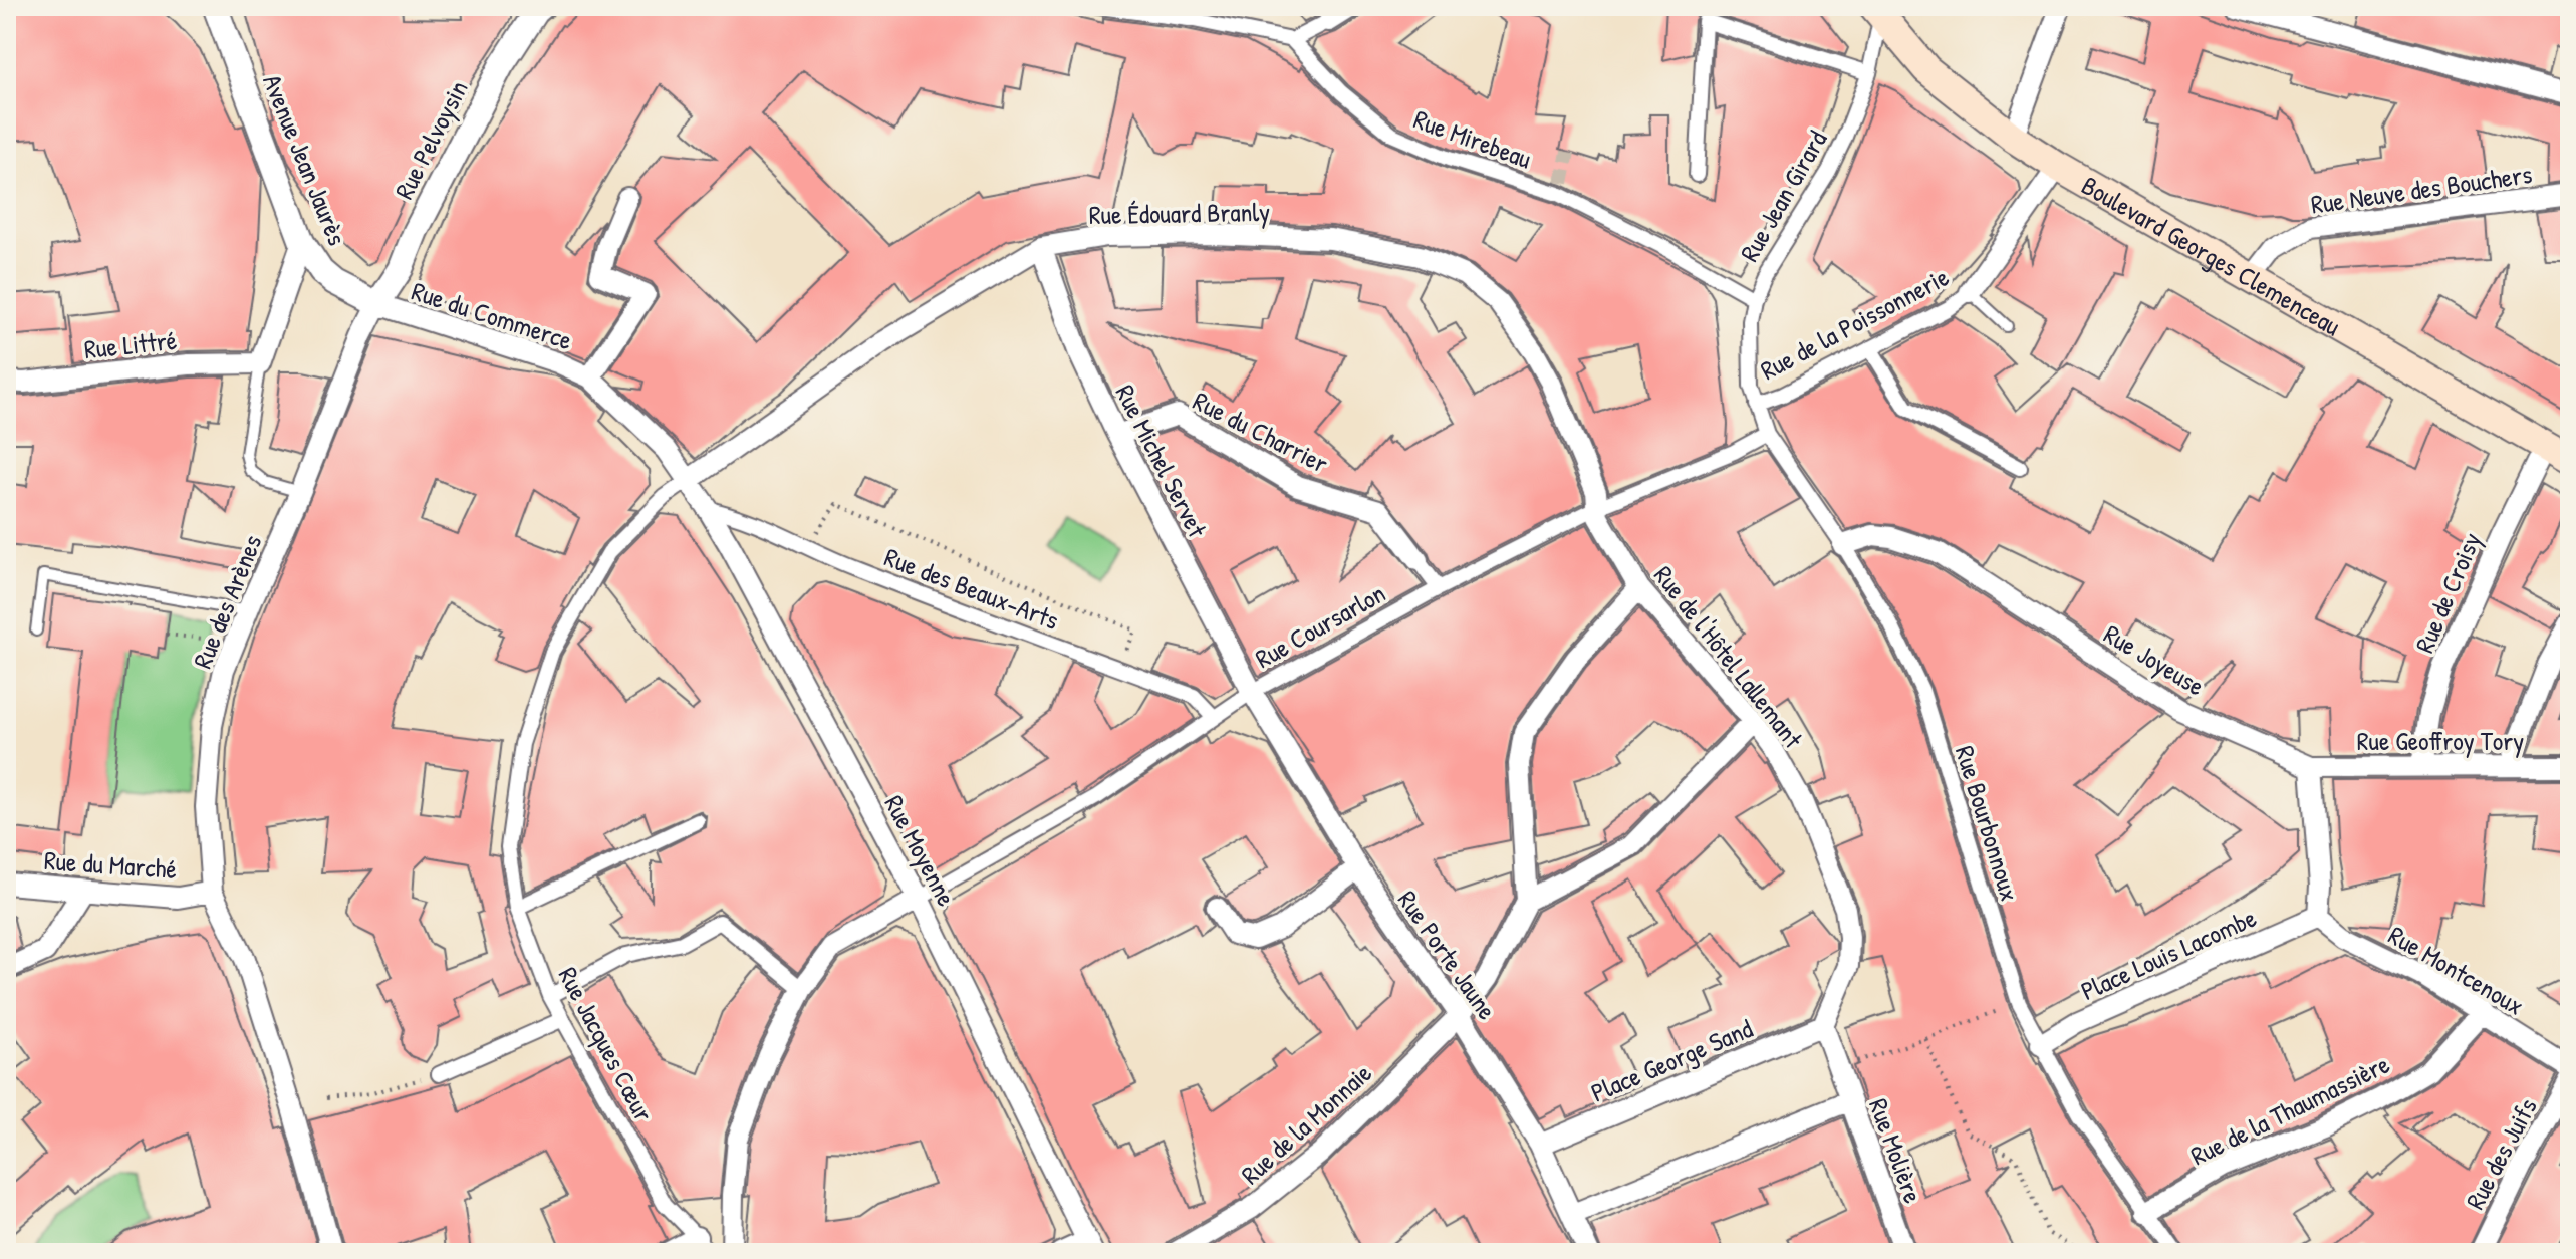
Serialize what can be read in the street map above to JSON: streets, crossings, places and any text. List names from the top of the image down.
{
  "streets": {
    "main road": ["Boulevard Georges Clemenceau"],
    "street": [
      "Rue Mirebeau",
      "Rue Pelvoysin",
      "Avenue Jean Jaurès",
      "Rue Neuve des Bouchers",
      "Rue Jean Girard",
      "Rue Édouard Branly",
      "Rue du Commerce",
      "Rue de la Poissonnerie",
      "Rue Littré",
      "Rue du Charrier",
      "Rue Michel Servet",
      "Rue des Beaux-Arts",
      "Rue de Croisy",
      "Rue des Arènes",
      "Rue Coursarlon",
      "Rue de l'Hôtel Lallemant",
      "Rue Joyeuse",
      "Rue Geoffroy Tory",
      "Rue Bourbonnoux",
      "Rue Moyenne",
      "Rue du Marché",
      "Place Louis Lacombe",
      "Rue Porte Jaune",
      "Rue Montcenoux",
      "Rue Jacques Cœur",
      "Place George Sand",
      "Rue de la Thaumassière",
      "Rue de la Monnaie",
      "Rue Molière",
      "Rue des Juifs"
    ]
  },
  "crossings": [
    ["Rue Mirebeau", "Rue Jean Girard"],
    ["Rue Pelvoysin", "Avenue Jean Jaurès"],
    ["Rue Pelvoysin", "Rue du Commerce"],
    ["Rue Pelvoysin", "Rue des Arènes"],
    ["Avenue Jean Jaurès", "Rue du Commerce"],
    ["Avenue Jean Jaurès", "Rue des Arènes"],
    ["Rue Neuve des Bouchers", "Boulevard Georges Clemenceau"],
    ["Rue Jean Girard", "Boulevard Georges Clemenceau"],
    ["Rue Jean Girard", "Rue de la Poissonnerie"],
    ["Rue Jean Girard", "Rue Bourbonnoux"],
    ["Rue Édouard Branly", "Rue du Commerce"],
    ["Rue Édouard Branly", "Rue Michel Servet"],
    ["Rue Édouard Branly", "Rue Coursarlon"],
    ["Rue Édouard Branly", "Rue de l'Hôtel Lallemant"],
    ["Rue Édouard Branly", "Rue Moyenne"],
    ["Rue Édouard Branly", "Rue Jacques Cœur"],
    ["Boulevard Georges Clemenceau", "Rue de la Poissonnerie"],
    ["Boulevard Georges Clemenceau", "Rue de Croisy"],
    ["Rue du Commerce", "Rue des Arènes"],
    ["Rue du Commerce", "Rue Moyenne"],
    ["Rue du Commerce", "Rue Jacques Cœur"],
    ["Rue de la Poissonnerie", "Rue Bourbonnoux"],
    ["Rue du Charrier", "Rue Michel Servet"],
    ["Rue du Charrier", "Rue Coursarlon"],
    ["Rue Michel Servet", "Rue Coursarlon"],
    ["Rue Michel Servet", "Rue Porte Jaune"],
    ["Rue des Beaux-Arts", "Rue Coursarlon"],
    ["Rue des Beaux-Arts", "Rue Moyenne"],
    ["Rue de Croisy", "Rue Geoffroy Tory"],
    ["Rue des Arènes", "Rue du Marché"],
    ["Rue Coursarlon", "Rue de l'Hôtel Lallemant"],
    ["Rue Coursarlon", "Rue Bourbonnoux"],
    ["Rue Coursarlon", "Rue Moyenne"],
    ["Rue Coursarlon", "Rue Porte Jaune"],
    ["Rue de l'Hôtel Lallemant", "Place George Sand"],
    ["Rue Joyeuse", "Rue Geoffroy Tory"],
    ["Rue Joyeuse", "Rue Bourbonnoux"],
    ["Rue Bourbonnoux", "Place Louis Lacombe"],
    ["Rue Bourbonnoux", "Rue de la Thaumassière"],
    ["Rue Moyenne", "Rue Jacques Cœur"],
    ["Place Louis Lacombe", "Rue Montcenoux"],
    ["Rue Porte Jaune", "Place George Sand"],
    ["Rue Porte Jaune", "Rue de la Monnaie"],
    ["Rue Montcenoux", "Rue de la Thaumassière"]
  ]
}
